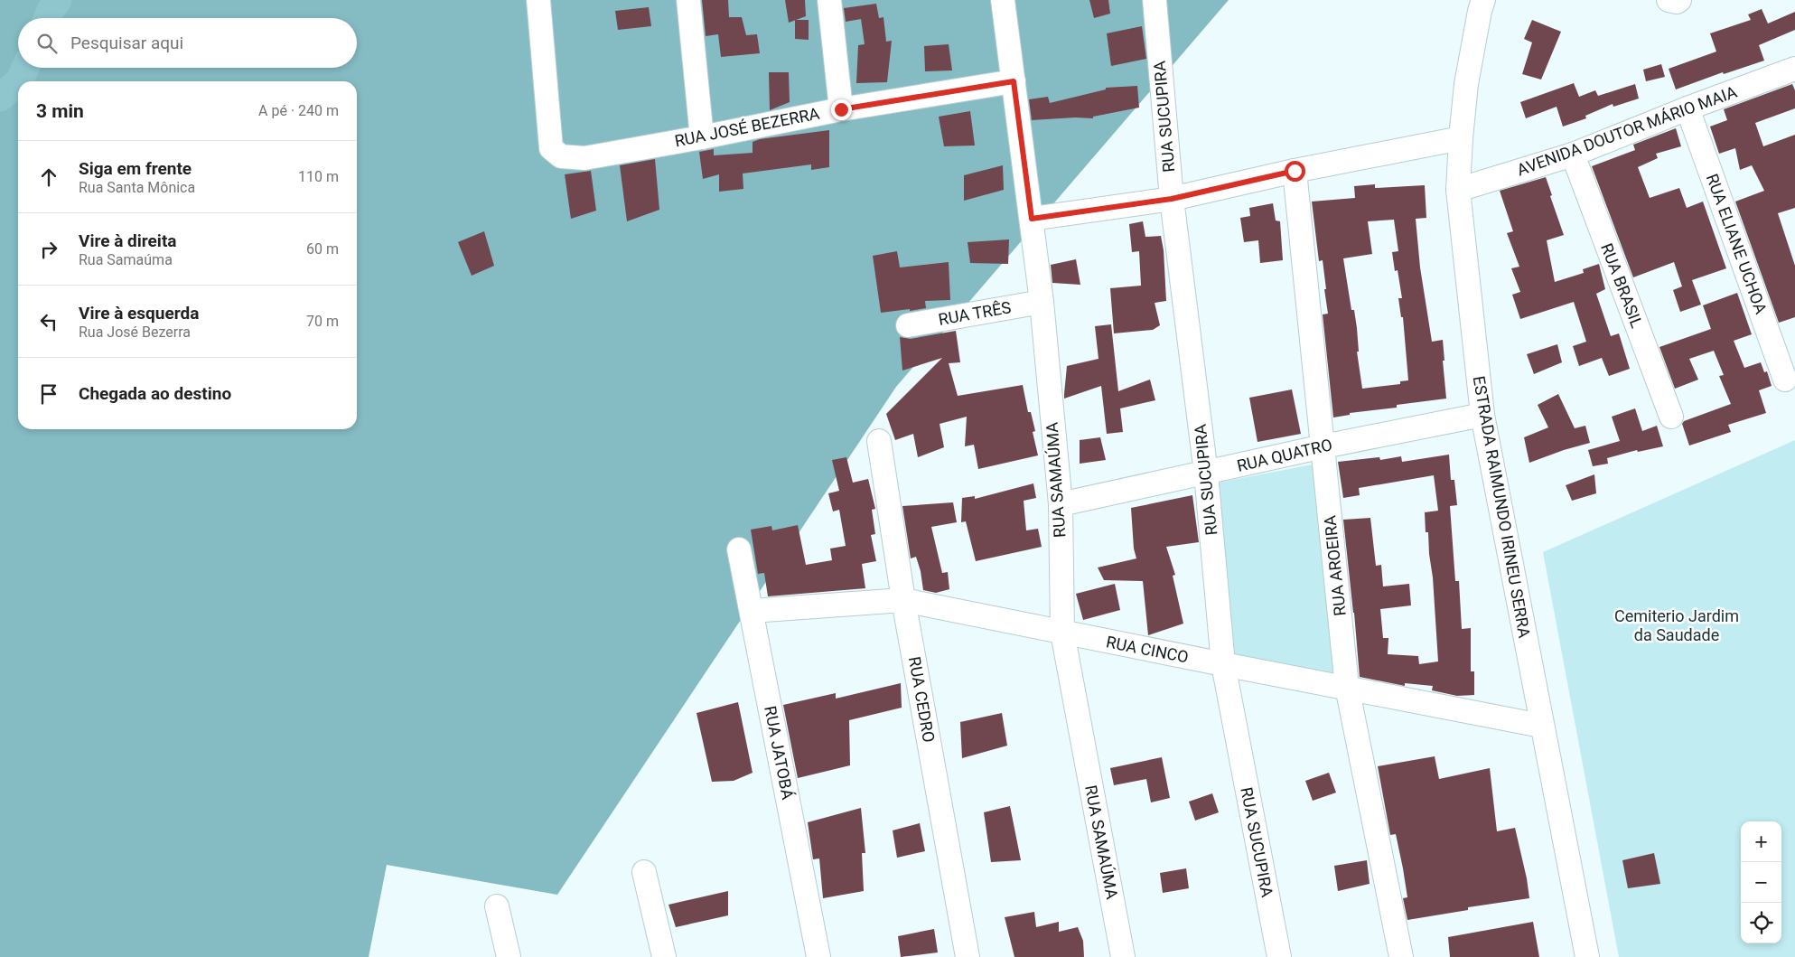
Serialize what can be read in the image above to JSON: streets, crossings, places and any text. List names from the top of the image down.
{
  "streets": {
    "street": [
      "RUA SUCUPIRA",
      "RUA JOSÉ BEZERRA",
      "AVENIDA DOUTOR MÁRIO MAIA",
      "RUA ELIANE UCHOA",
      "RUA BRASIL",
      "RUA TRÊS",
      "RUA QUATRO",
      "RUA SAMAÚMA",
      "ESTRADA RAIMUNDO IRINEU SERRA",
      "RUA AROEIRA",
      "RUA CINCO",
      "RUA CEDRO",
      "RUA JATOBÁ"
    ]
  },
  "crossings": [
    ["RUA SUCUPIRA", "RUA QUATRO"],
    ["RUA SUCUPIRA", "RUA CINCO"],
    ["RUA JOSÉ BEZERRA", "RUA SAMAÚMA"],
    ["AVENIDA DOUTOR MÁRIO MAIA", "RUA ELIANE UCHOA"],
    ["AVENIDA DOUTOR MÁRIO MAIA", "RUA BRASIL"],
    ["AVENIDA DOUTOR MÁRIO MAIA", "ESTRADA RAIMUNDO IRINEU SERRA"],
    ["RUA TRÊS", "RUA SAMAÚMA"],
    ["RUA QUATRO", "RUA SAMAÚMA"],
    ["RUA QUATRO", "ESTRADA RAIMUNDO IRINEU SERRA"],
    ["RUA QUATRO", "RUA AROEIRA"],
    ["RUA SAMAÚMA", "RUA CINCO"],
    ["ESTRADA RAIMUNDO IRINEU SERRA", "RUA CINCO"],
    ["RUA AROEIRA", "RUA CINCO"],
    ["RUA CINCO", "RUA CEDRO"],
    ["RUA CINCO", "RUA JATOBÁ"]
  ],
  "parks": ["Cemiterio Jardim da Saudade"],
  "page": {
    "search": "Pesquisar aqui",
    "heading": ["3 min", "A pé · 240 m"],
    "list": [
      ["Siga em frente", "Rua Santa Mônica", "110 m"],
      ["Vire à direita", "Rua Samaúma", "60 m"],
      ["Vire à esquerda", "Rua José Bezerra", "70 m"],
      "Chegada ao destino"
    ],
    "map_buttons": ["+", "−"]
  }
}
